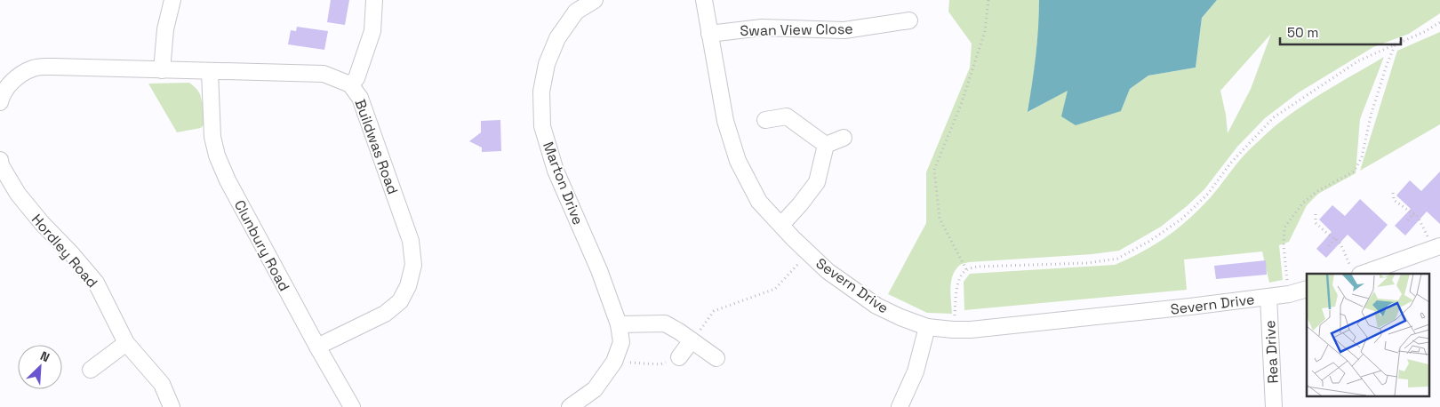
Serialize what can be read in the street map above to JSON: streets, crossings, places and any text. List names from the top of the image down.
{
  "streets": {
    "street": [
      "Swan View Close",
      "Buildwas Road",
      "Marton Drive",
      "Clunbury Road",
      "Hordley Road",
      "Severn Drive",
      "Rea Drive"
    ]
  },
  "crossings": [
    ["Swan View Close", "Severn Drive"],
    ["Buildwas Road", "Clunbury Road"],
    ["Severn Drive", "Rea Drive"]
  ],
  "scale_bar": "50 m",
  "north": "top right"
}
